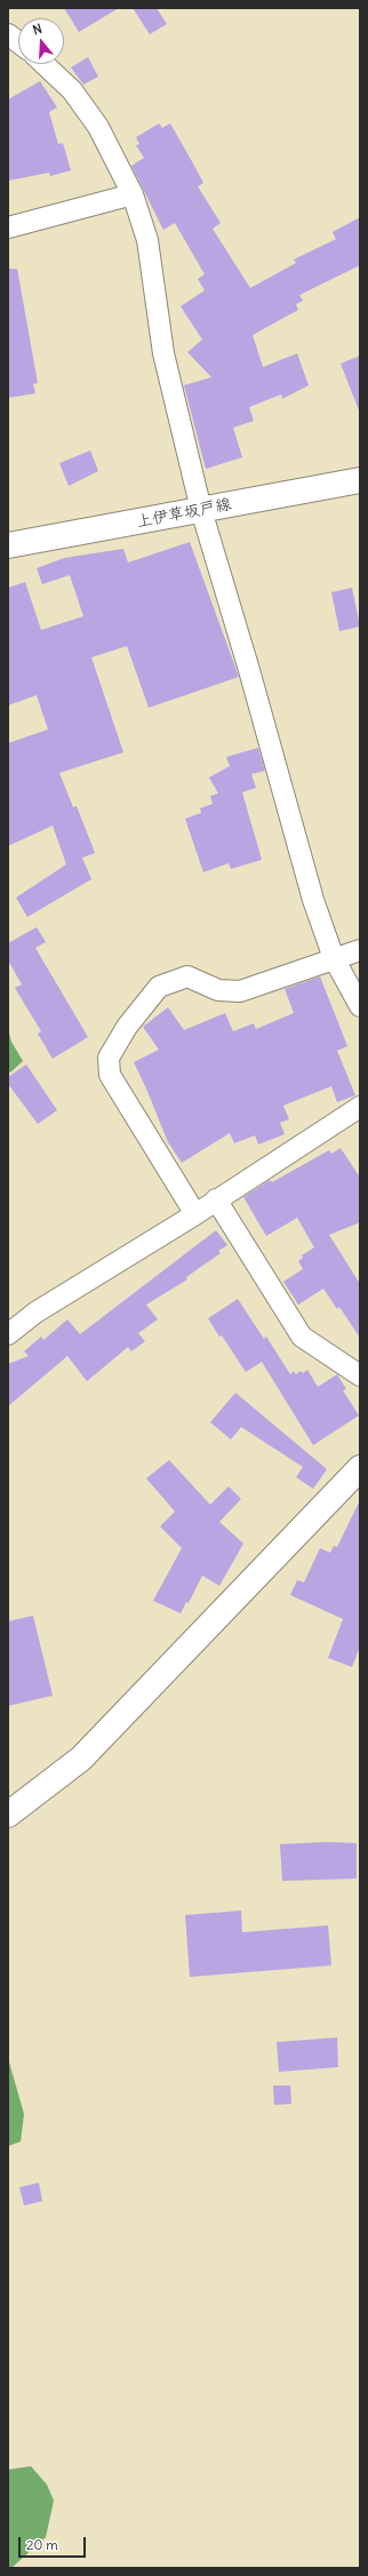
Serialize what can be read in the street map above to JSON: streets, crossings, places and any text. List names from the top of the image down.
{
  "streets": {
    "street": ["上伊草坂戸線"]
  },
  "scale_bar": "20 m",
  "north": "top"
}
